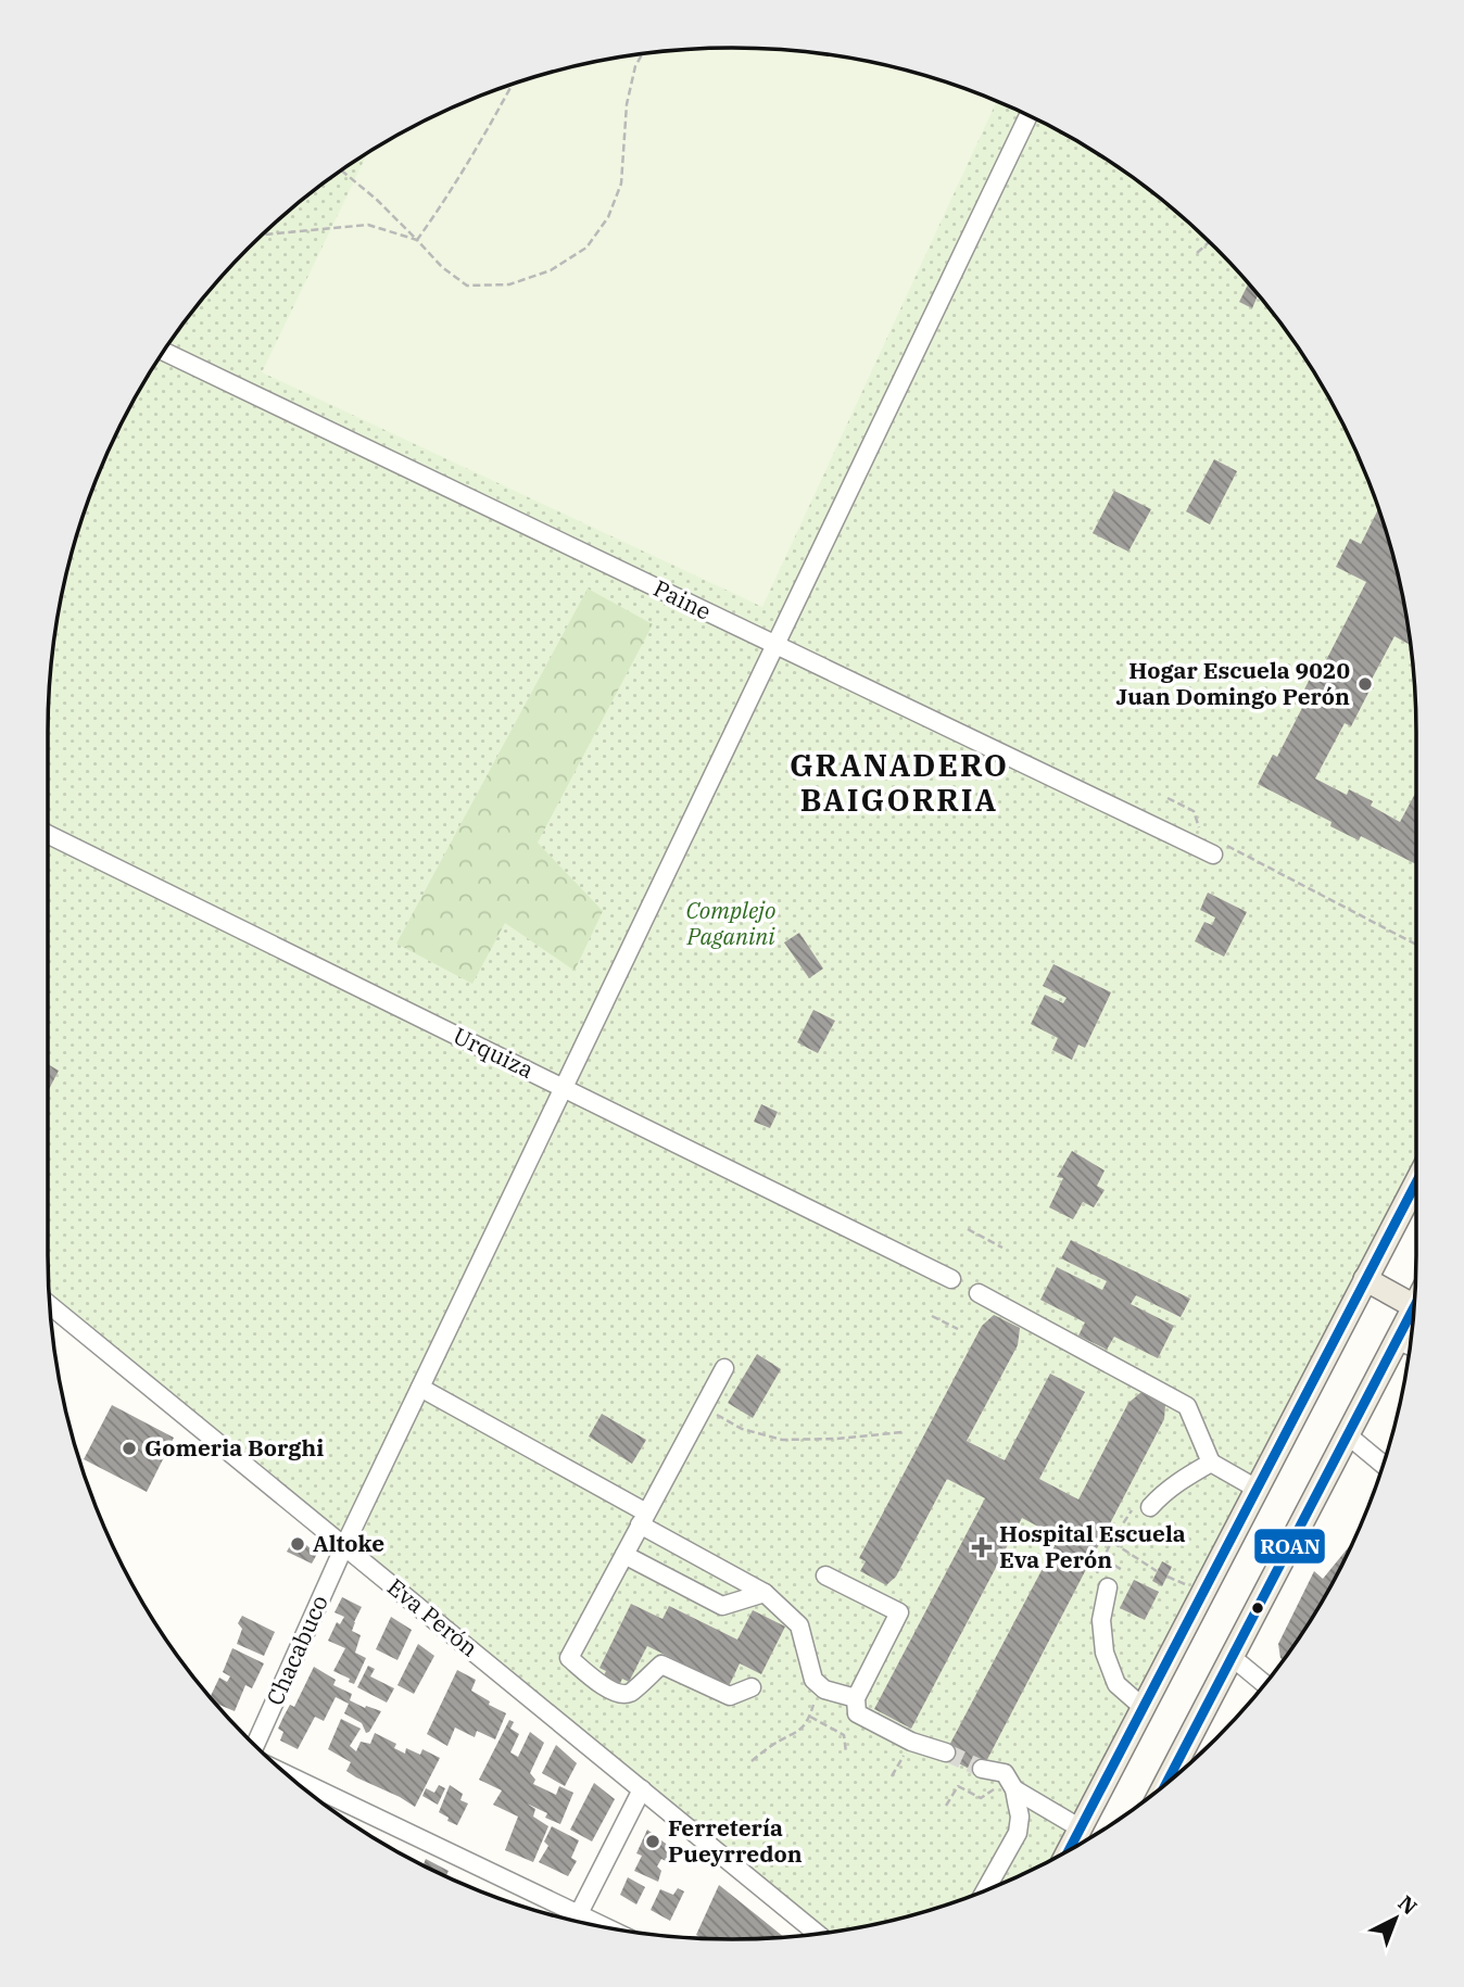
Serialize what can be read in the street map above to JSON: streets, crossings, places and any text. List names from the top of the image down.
{
  "streets": {
    "street": [
      "Paine",
      "Urquiza",
      "Eva Perón",
      "Chacabuco"
    ]
  },
  "crossings": [
    ["Paine", "Chacabuco"],
    ["Urquiza", "Chacabuco"],
    ["Eva Perón", "Chacabuco"]
  ],
  "districts": ["GRANADERO BAIGORRIA"],
  "parks": ["Complejo Paganini"],
  "places": {
    "other": [
      "Hogar Escuela 9020 Juan Domingo Perón",
      "Gomeria Borghi",
      "Altoke",
      "Ferretería Pueyrredon"
    ],
    "health": ["Hospital Escuela Eva Perón"]
  },
  "lines": ["transit line ROAN"],
  "north": "top right"
}
